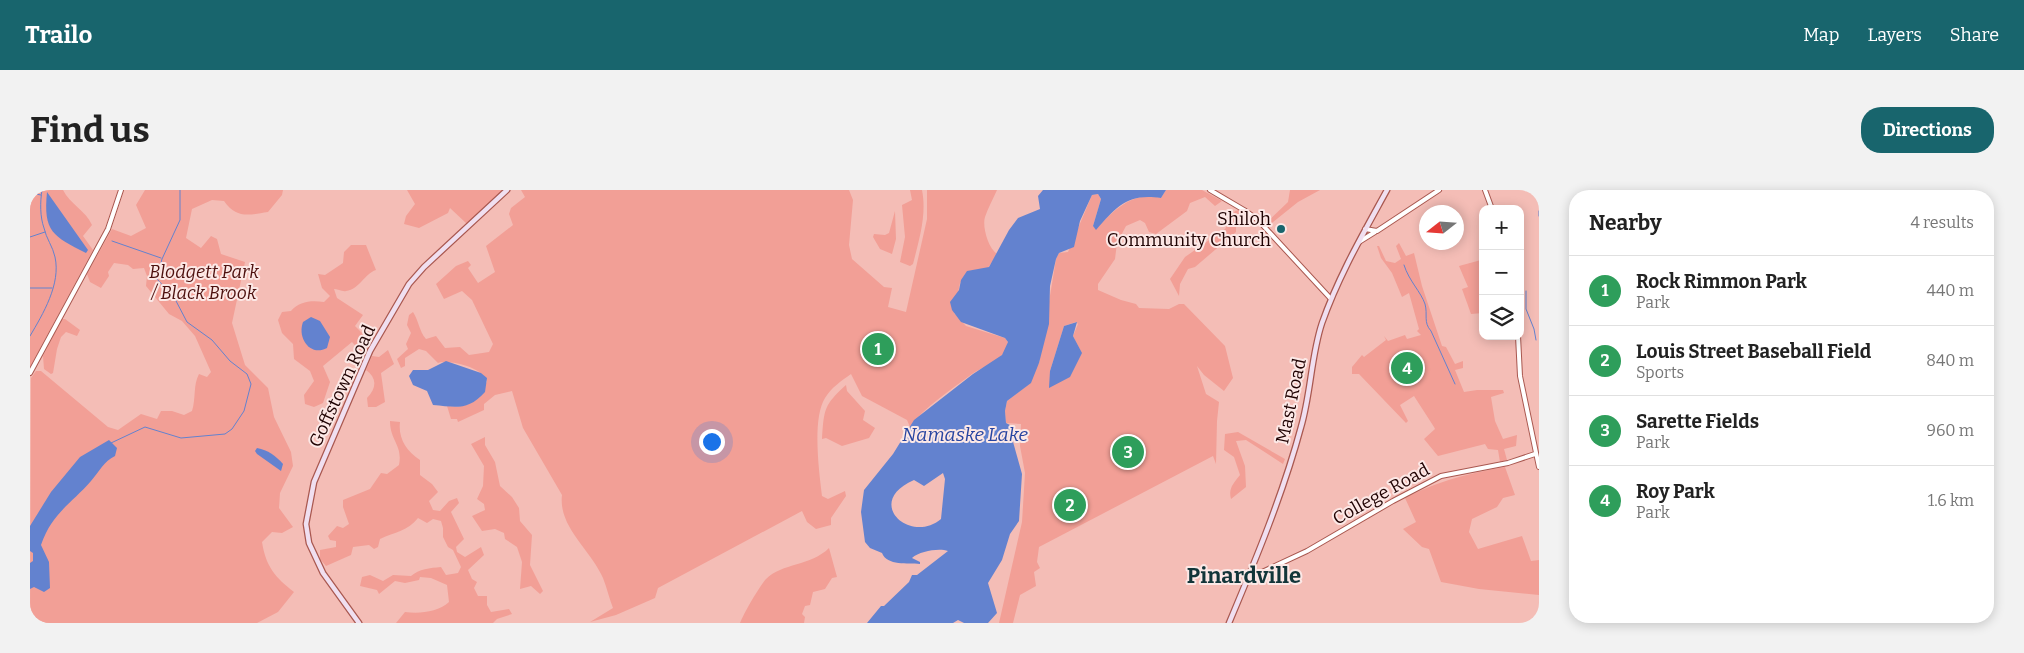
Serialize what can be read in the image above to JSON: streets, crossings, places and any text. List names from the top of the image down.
{
  "streets": {
    "main road": ["Goffstown Road", "Mast Road"],
    "street": ["College Road"]
  },
  "crossings": [
    ["Mast Road", "College Road"]
  ],
  "districts": ["Pinardville"],
  "water": ["Namaske Lake"],
  "parks": ["Blodgett Park / Black Brook"],
  "places": ["Shiloh Community Church"],
  "north": "left",
  "page": {
    "header": "Trailo",
    "nav": ["Map", "Layers", "Share"],
    "buttons": "Directions",
    "title": "Find us",
    "heading": ["Nearby", "4 results"],
    "map_buttons": ["+", "−"],
    "list": [
      {
        "mark": "1",
        "name": "Rock Rimmon Park",
        "note": "Park",
        "value": "440 m"
      },
      {
        "mark": "2",
        "name": "Louis Street Baseball Field",
        "note": "Sports",
        "value": "840 m"
      },
      {
        "mark": "3",
        "name": "Sarette Fields",
        "note": "Park",
        "value": "960 m"
      },
      {
        "mark": "4",
        "name": "Roy Park",
        "note": "Park",
        "value": "1.6 km"
      }
    ],
    "pins": [
      "1",
      "4",
      "3",
      "2"
    ]
  }
}
